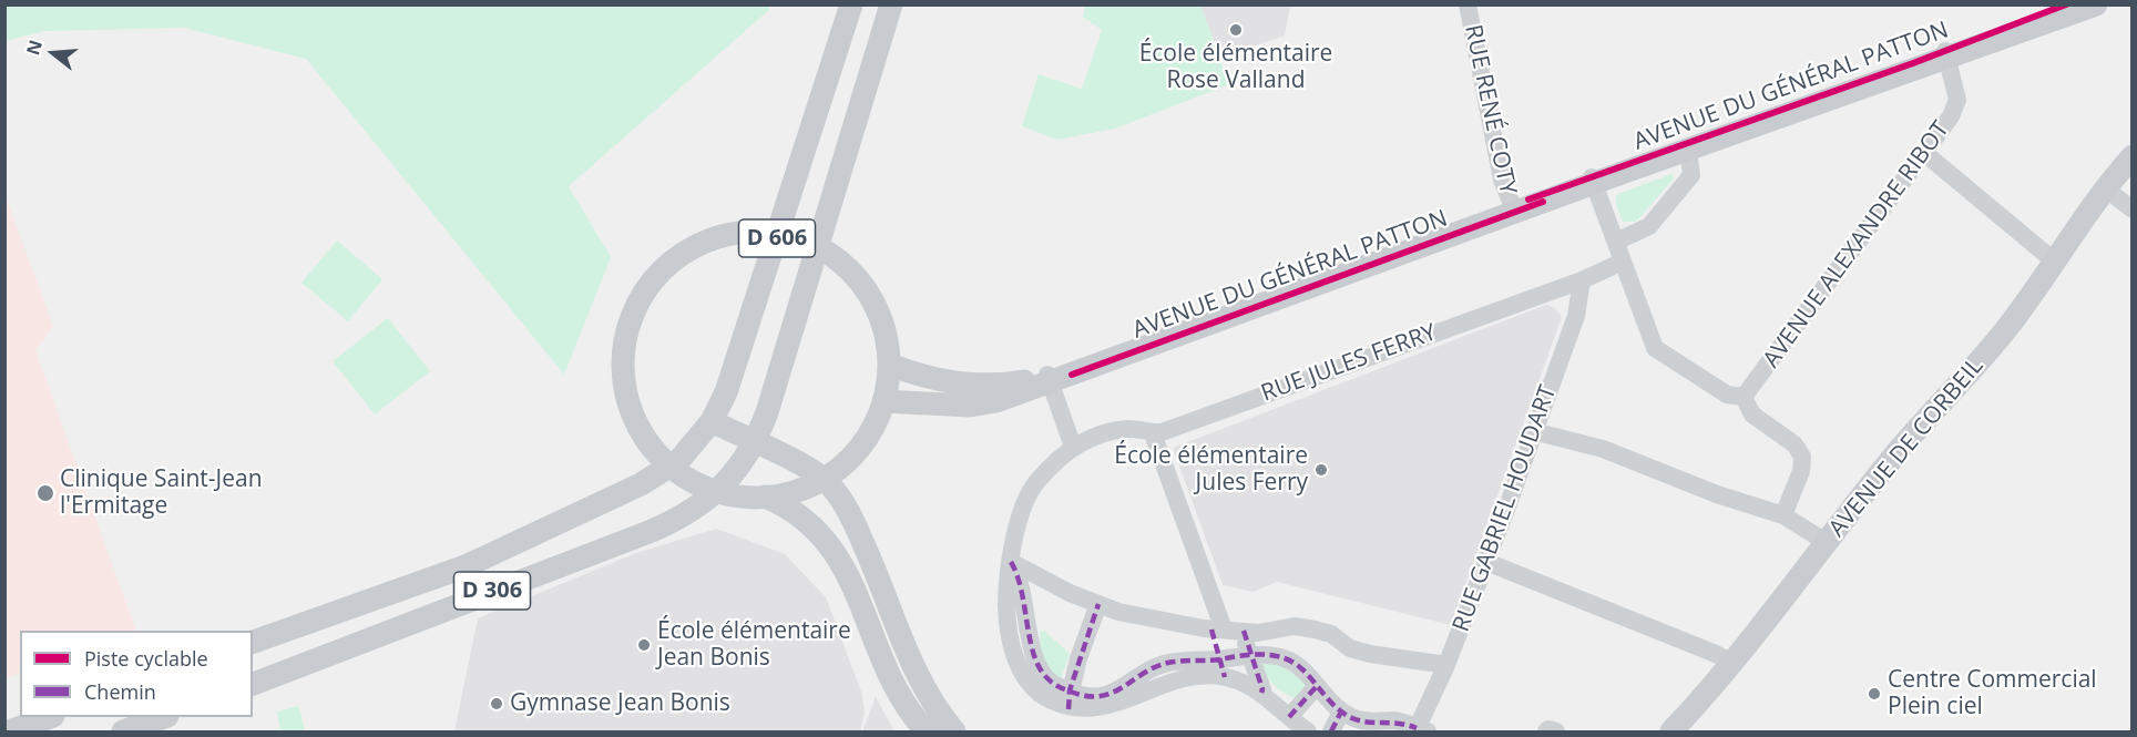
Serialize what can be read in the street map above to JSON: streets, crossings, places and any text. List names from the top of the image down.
{
  "streets": {
    "main road": [
      "AVENUE DU GÉNÉRAL PATTON",
      "D 606",
      "AVENUE DE CORBEIL",
      "D 306"
    ],
    "street": [
      "RUE RENÉ COTY",
      "AVENUE ALEXANDRE RIBOT",
      "RUE JULES FERRY",
      "RUE GABRIEL HOUDART"
    ]
  },
  "crossings": [
    ["AVENUE DU GÉNÉRAL PATTON", "RUE RENÉ COTY"],
    ["AVENUE DU GÉNÉRAL PATTON", "AVENUE ALEXANDRE RIBOT"],
    ["D 606", "D 306"],
    ["RUE JULES FERRY", "RUE GABRIEL HOUDART"]
  ],
  "places": [
    "École élémentaire Rose Valland",
    "École élémentaire Jules Ferry",
    "Clinique Saint-Jean l'Ermitage",
    "École élémentaire Jean Bonis",
    "Centre Commercial Plein ciel",
    "Gymnase Jean Bonis"
  ],
  "legend": ["Piste cyclable", "Chemin"],
  "north": "left"
}
